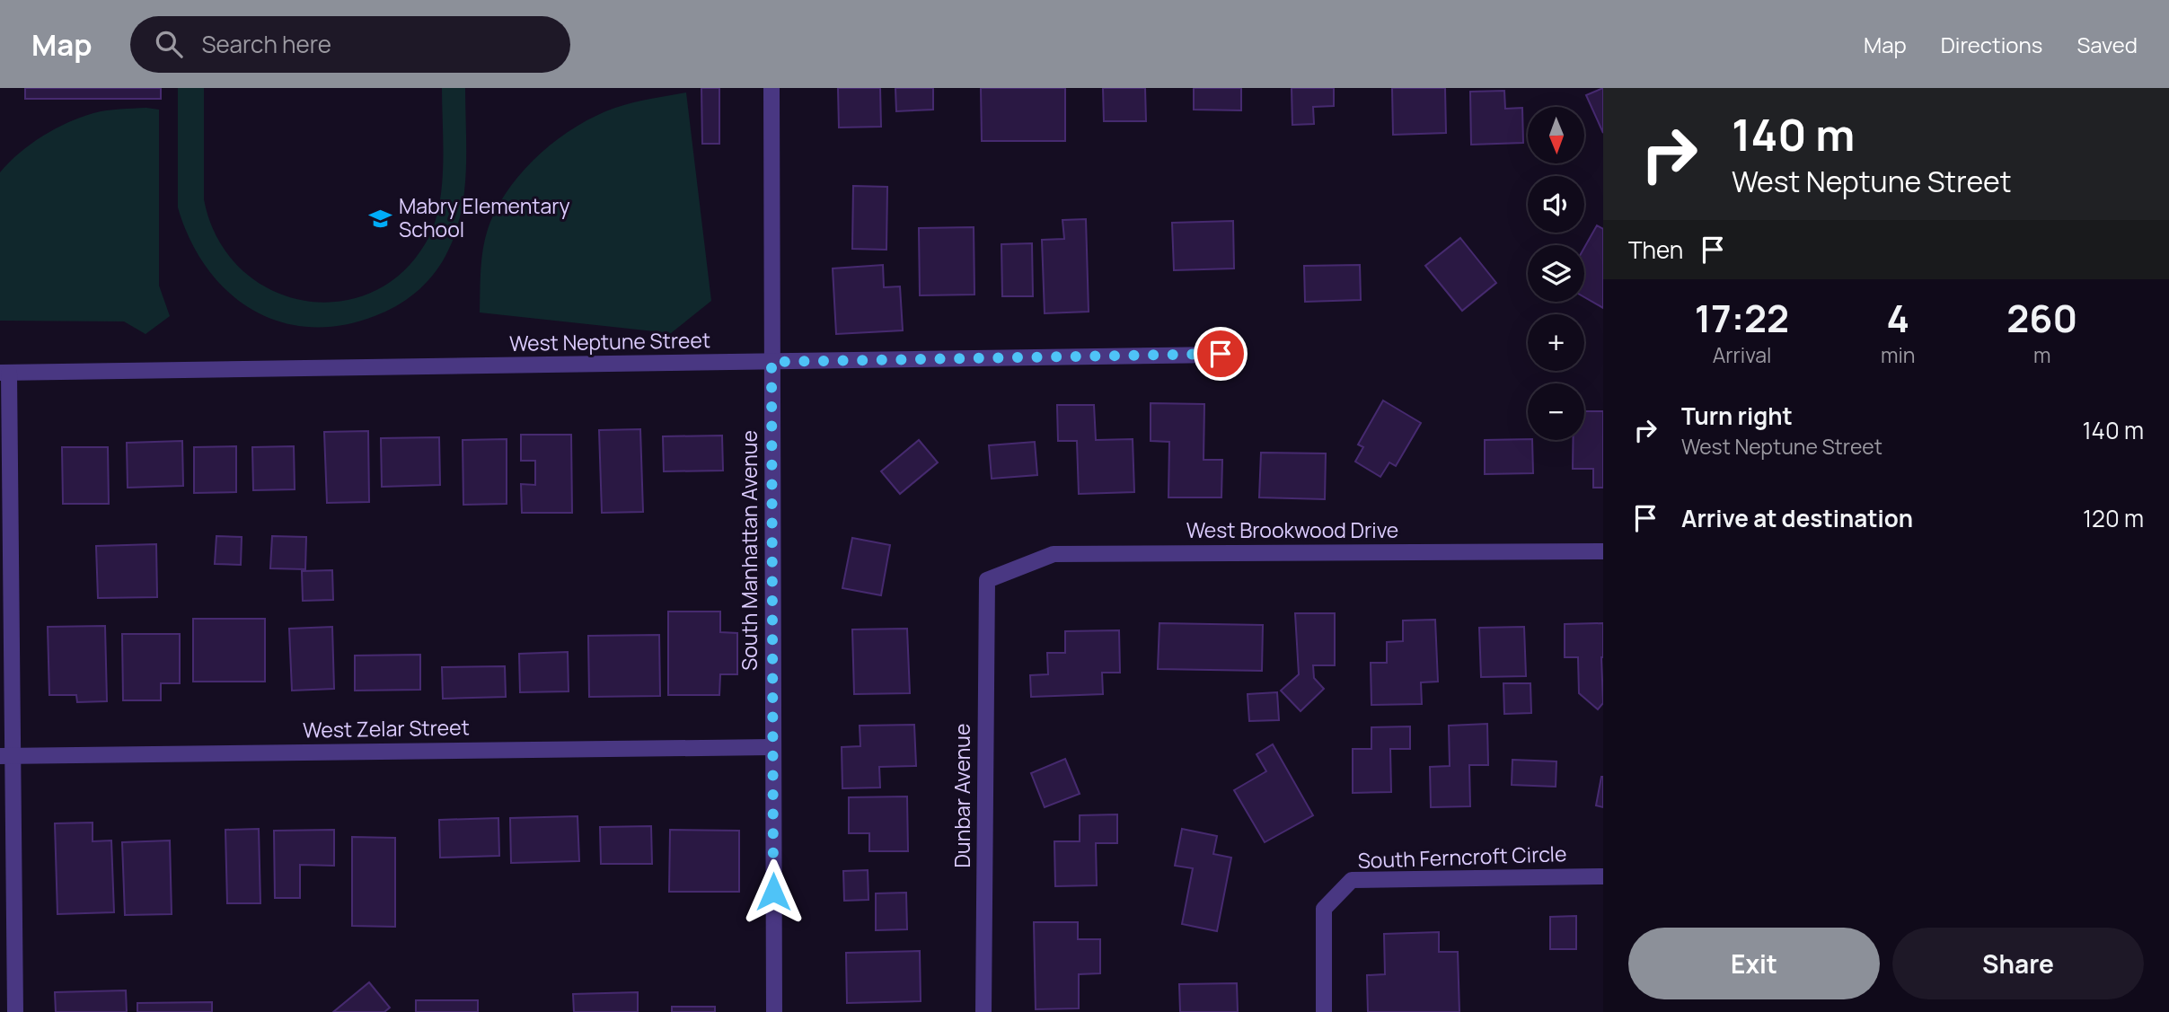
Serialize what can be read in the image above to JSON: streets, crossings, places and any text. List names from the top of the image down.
{
  "streets": {
    "street": [
      "West Neptune Street",
      "West Brookwood Drive",
      "South Manhattan Avenue",
      "West Zelar Street",
      "Dunbar Avenue",
      "South Ferncroft Circle"
    ]
  },
  "crossings": [
    ["West Neptune Street", "South Manhattan Avenue"],
    ["West Brookwood Drive", "Dunbar Avenue"],
    ["South Manhattan Avenue", "West Zelar Street"]
  ],
  "places": {
    "school or university": ["Mabry Elementary School"]
  },
  "north": "bottom",
  "page": {
    "header": "Map",
    "search": "Search here",
    "nav": ["Map", "Directions", "Saved"],
    "turn": ["140 m", "West Neptune Street"],
    "map_buttons": ["+", "−"],
    "then": "Then",
    "eta": [
      "17:22",
      "Arrival",
      "4",
      "min",
      "260",
      "m"
    ],
    "list": [
      {
        "name": "Turn right",
        "note": "West Neptune Street",
        "value": "140 m"
      },
      {
        "name": "Arrive at destination",
        "value": "120 m"
      }
    ],
    "buttons": ["Exit", "Share"]
  }
}
